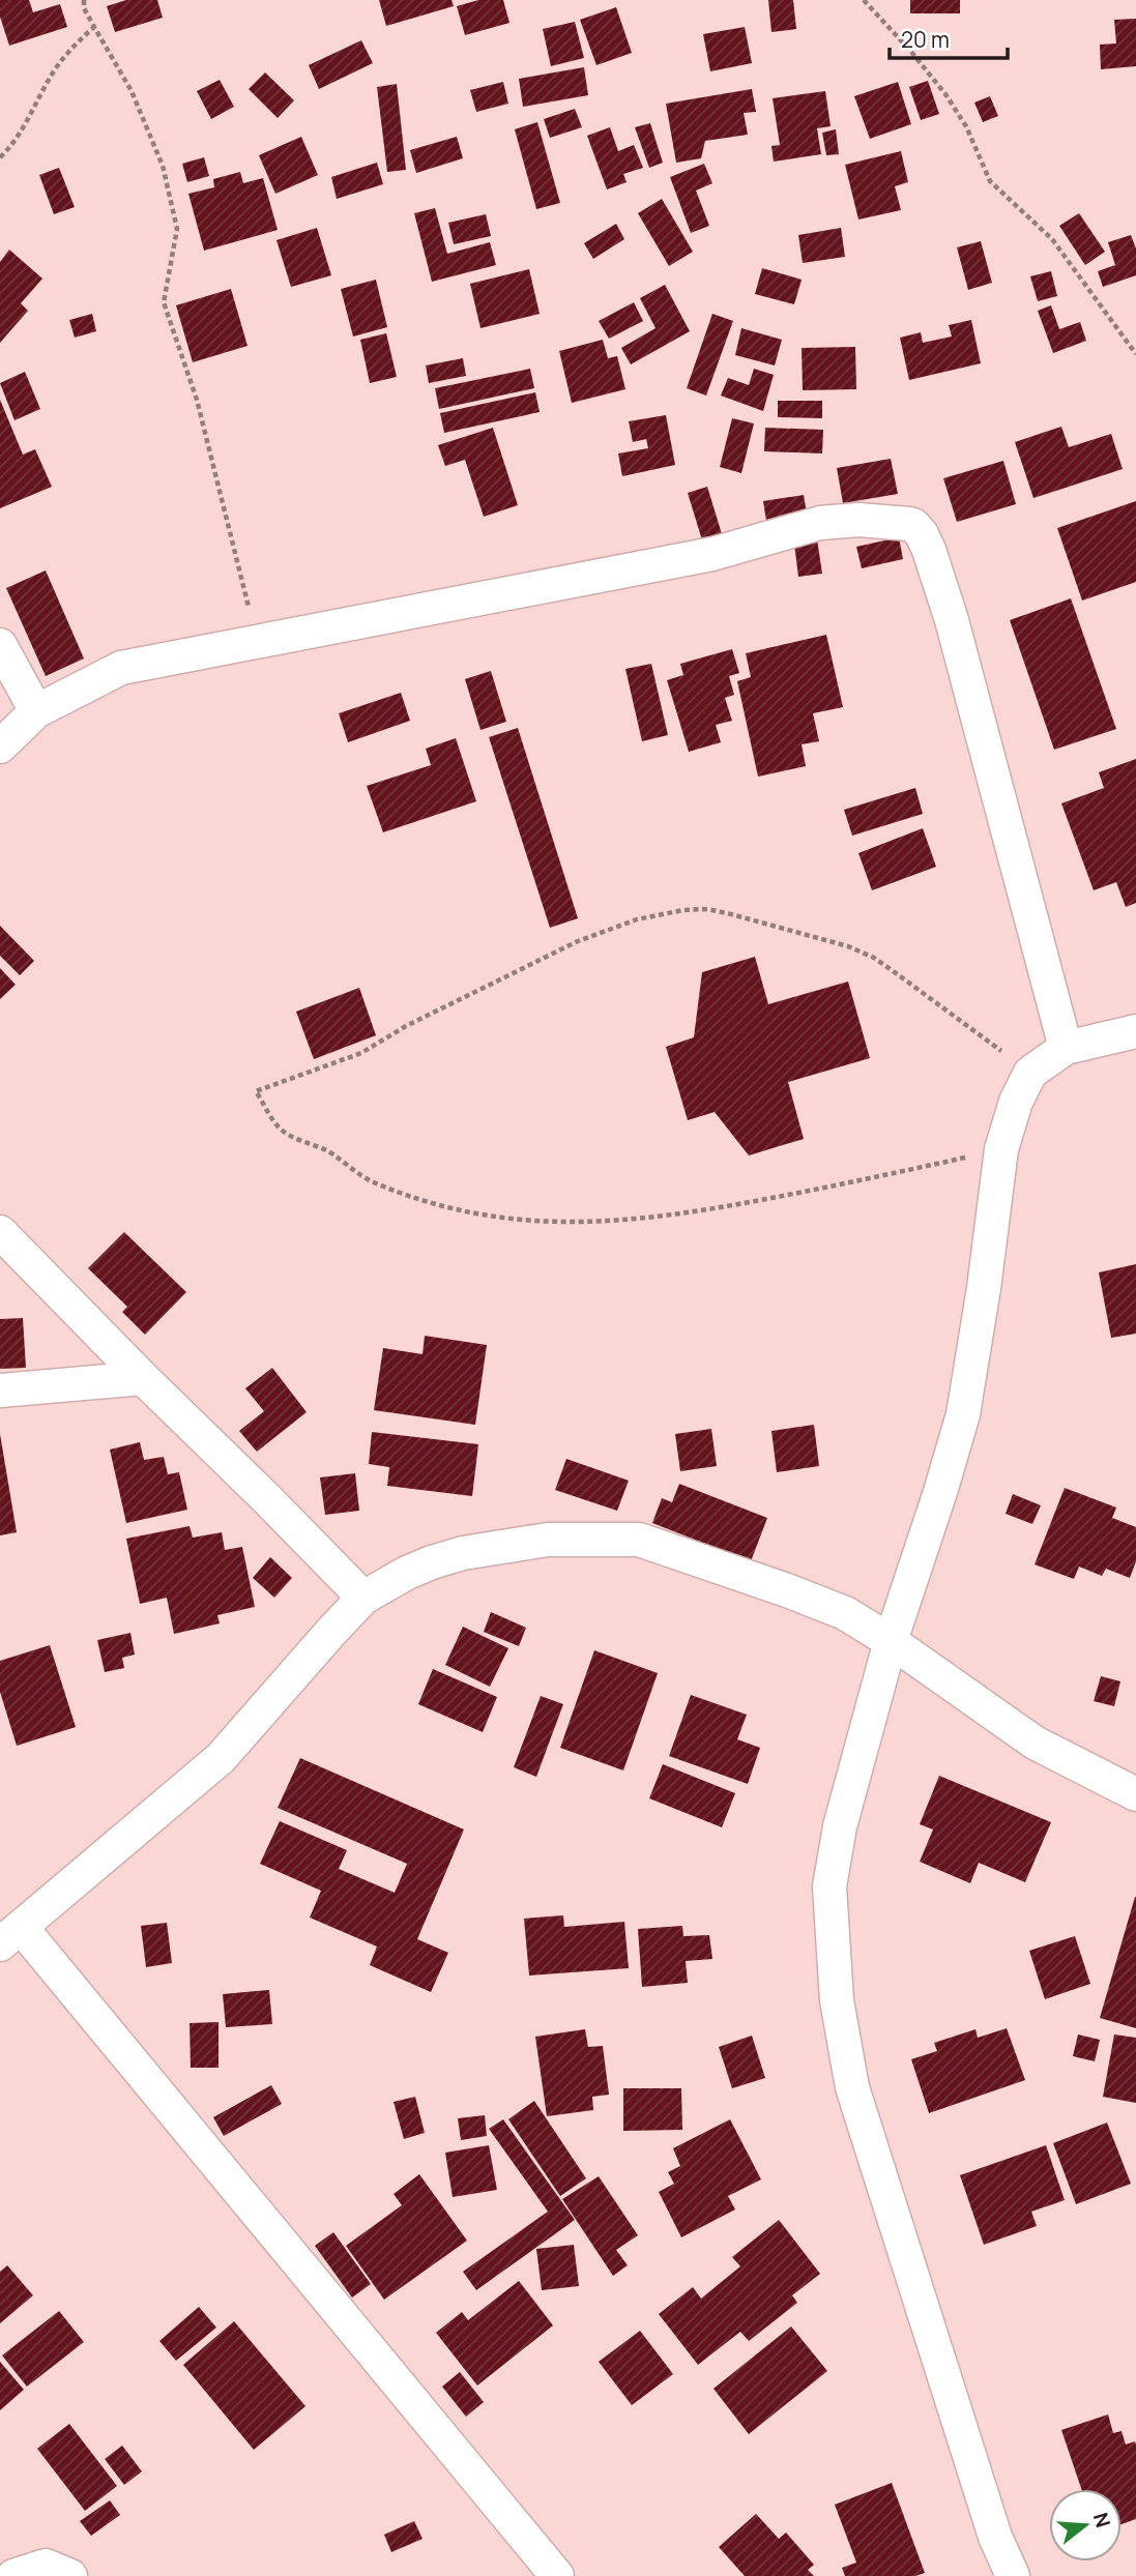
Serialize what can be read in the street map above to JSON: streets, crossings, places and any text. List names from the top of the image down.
{
  "scale_bar": "20 m",
  "north": "right"
}
